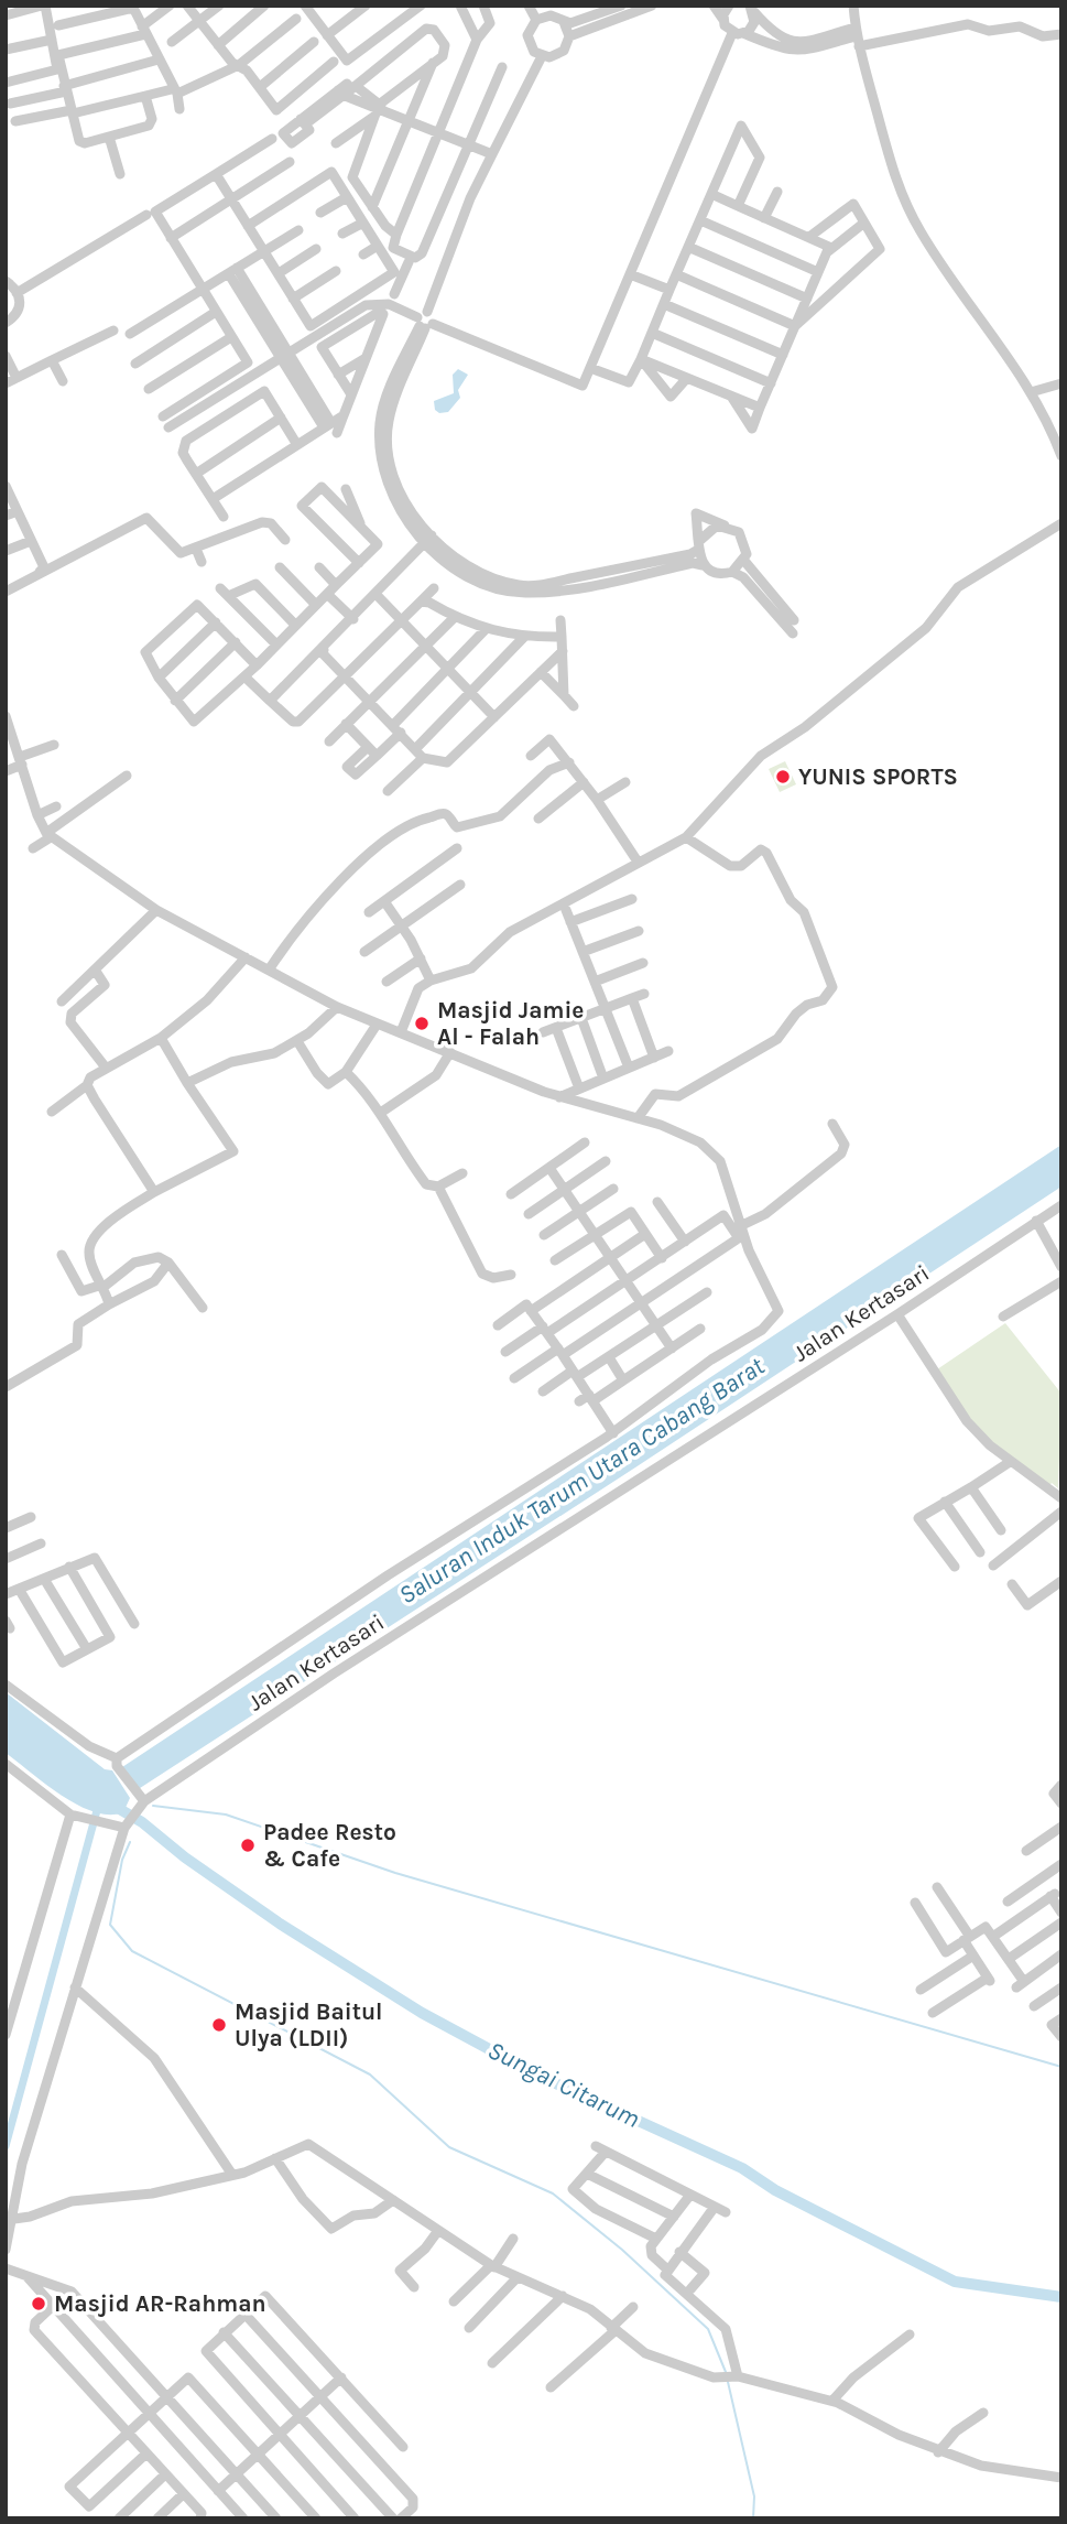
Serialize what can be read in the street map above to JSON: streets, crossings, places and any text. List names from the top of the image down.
{
  "streets": {
    "street": ["Jalan Kertasari"]
  },
  "water": ["Saluran Induk Tarum Utara Cabang Barat", "Sungai Citarum"],
  "places": [
    "YUNIS SPORTS",
    "Masjid Jamie Al - Falah",
    "Padee Resto & Cafe",
    "Masjid Baitul Ulya (LDII)",
    "Masjid AR-Rahman"
  ]
}
